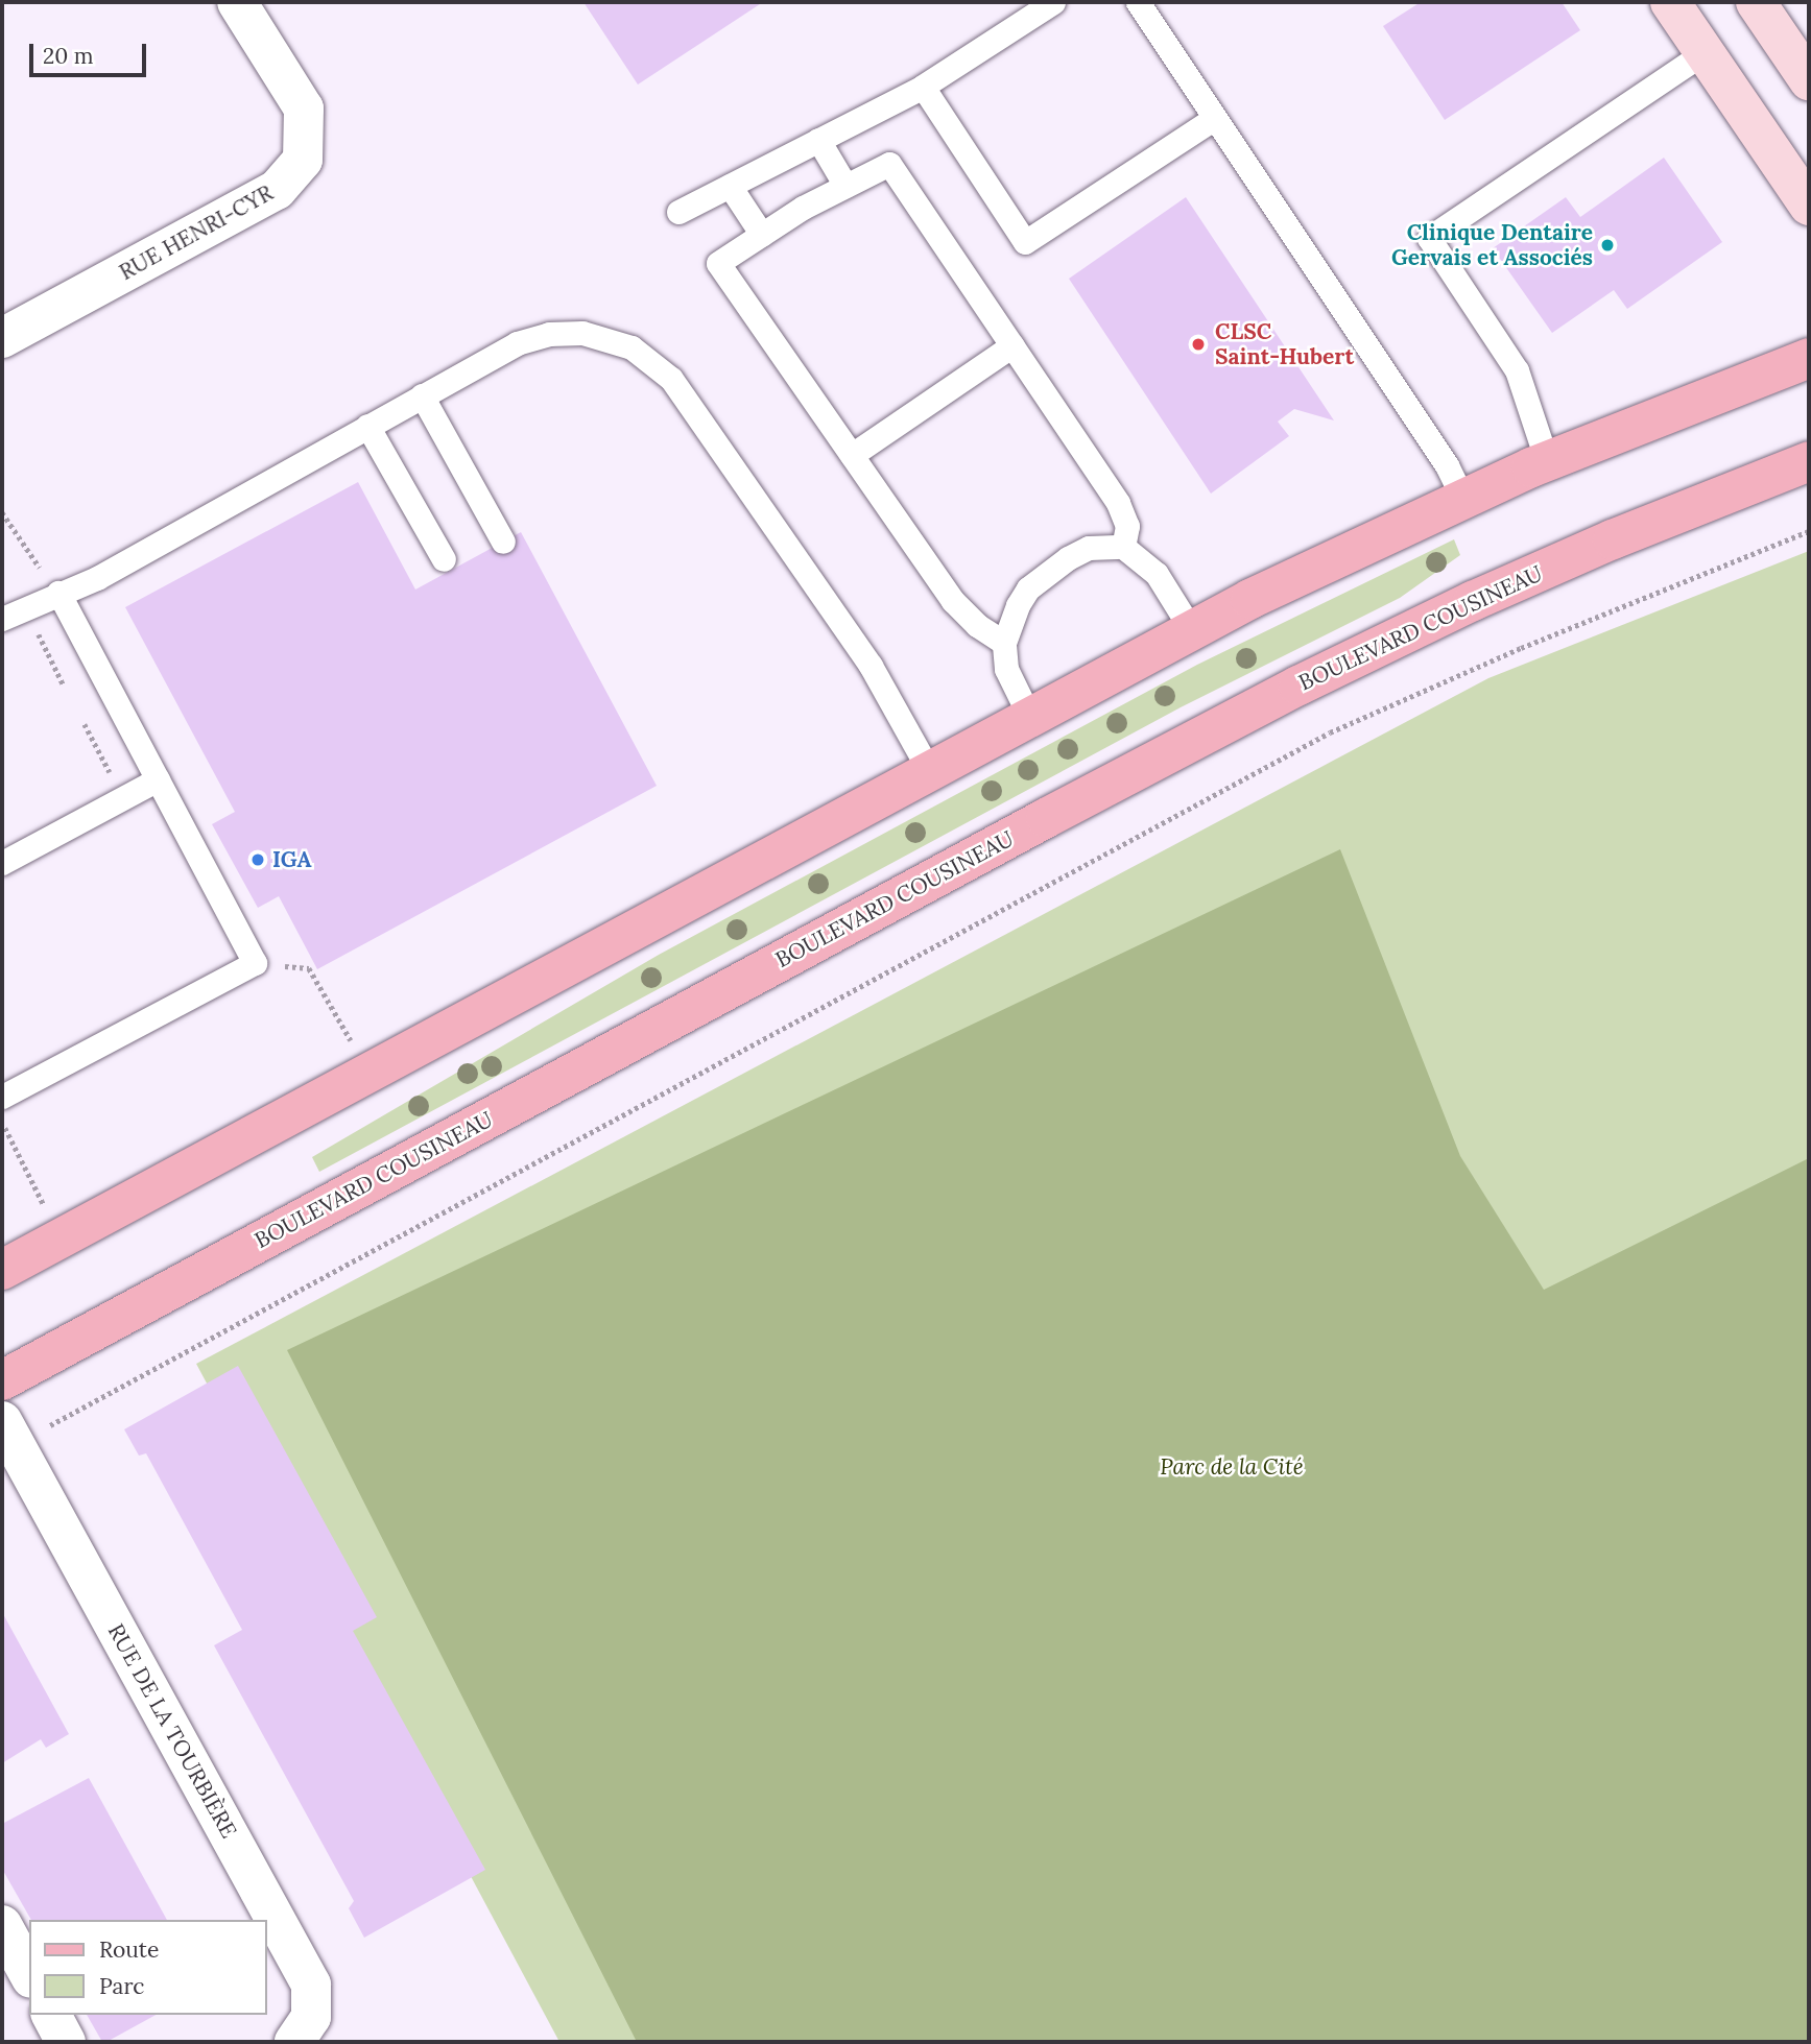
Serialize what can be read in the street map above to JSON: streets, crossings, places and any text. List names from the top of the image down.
{
  "streets": {
    "main road": ["BOULEVARD COUSINEAU"],
    "street": ["RUE HENRI-CYR", "RUE DE LA TOURBIÈRE"]
  },
  "parks": ["Parc de la Cité"],
  "places": ["Clinique Dentaire Gervais et Associés", "CLSC Saint-Hubert", "IGA"],
  "legend": ["Route", "Parc"],
  "scale_bar": "20 m"
}
